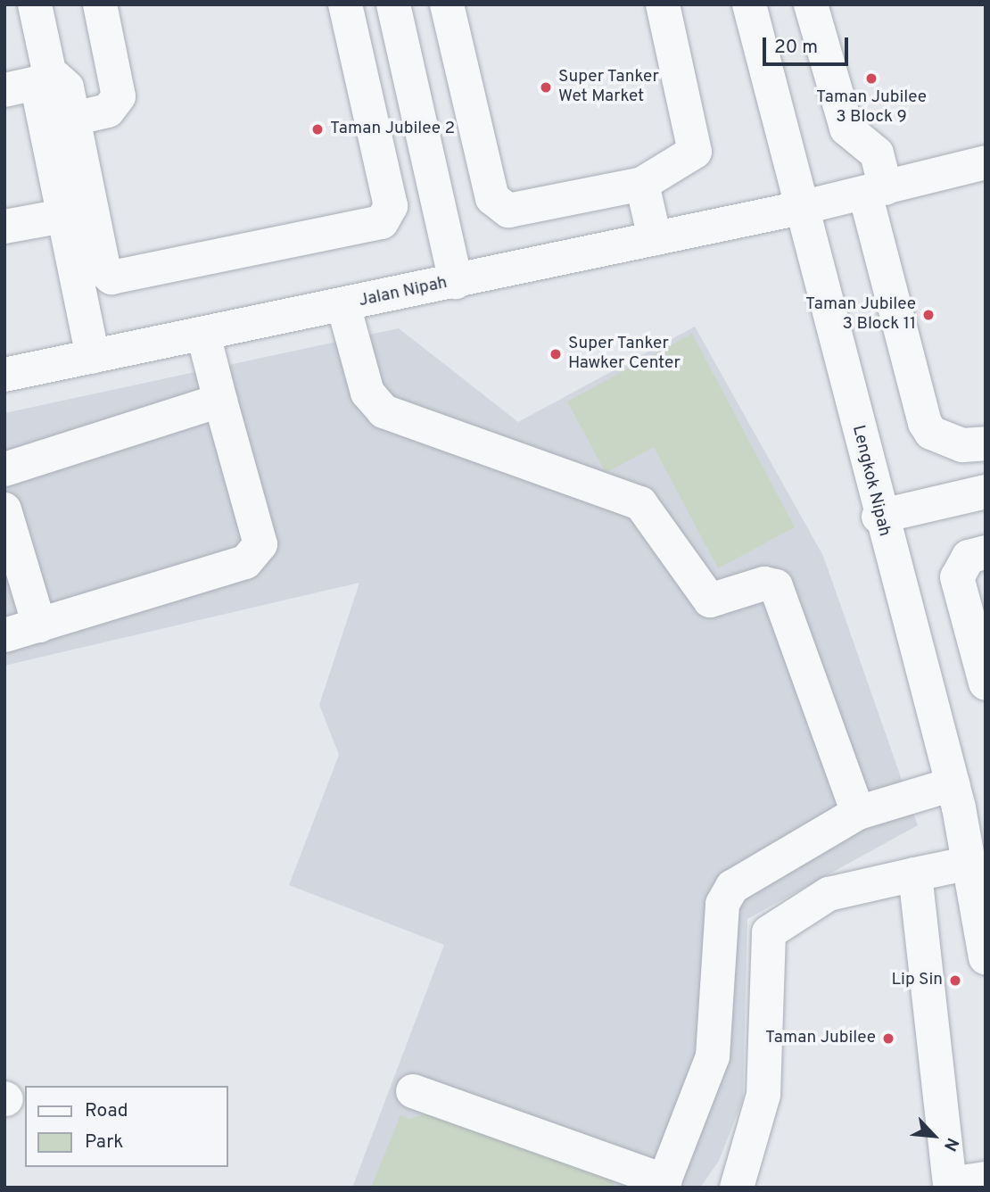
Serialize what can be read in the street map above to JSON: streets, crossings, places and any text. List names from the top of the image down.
{
  "streets": {
    "street": ["Jalan Nipah", "Lengkok Nipah"]
  },
  "crossings": [
    ["Jalan Nipah", "Lengkok Nipah"]
  ],
  "places": [
    "Taman Jubilee 3 Block 9",
    "Super Tanker Wet Market",
    "Taman Jubilee 2",
    "Taman Jubilee 3 Block 11",
    "Super Tanker Hawker Center",
    "Lip Sin",
    "Taman Jubilee"
  ],
  "legend": ["Road", "Park"],
  "scale_bar": "20 m",
  "north": "bottom right"
}
